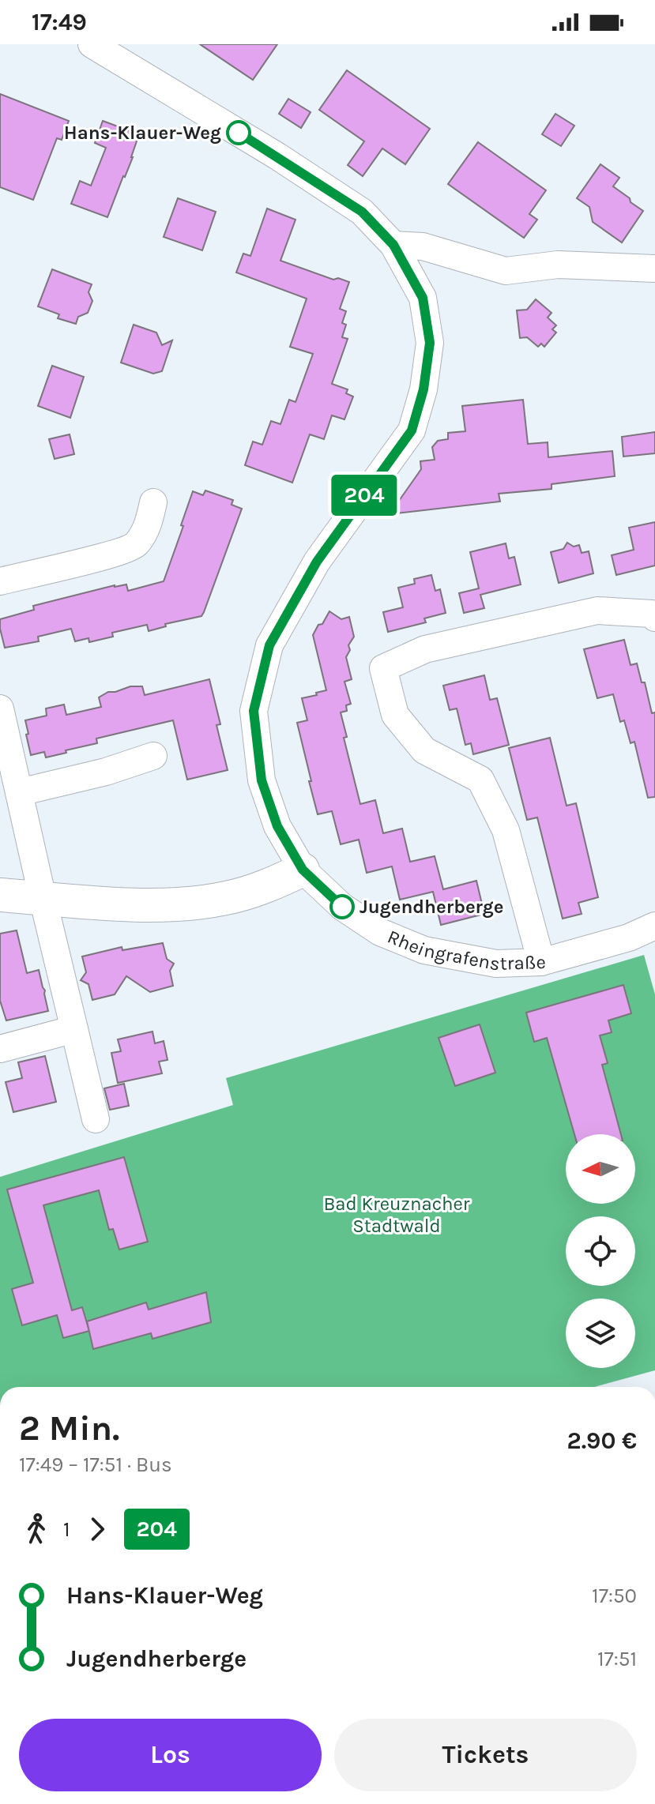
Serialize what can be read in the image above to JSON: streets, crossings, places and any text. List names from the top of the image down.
{
  "streets": {
    "street": ["Rheingrafenstraße"]
  },
  "parks": ["Bad Kreuznacher Stadtwald"],
  "places": ["Hans-Klauer-Weg", "Jugendherberge"],
  "lines": ["bus line 204"],
  "north": "left",
  "page": {
    "status": "17:49",
    "on_map": "204",
    "heading": ["2 Min.", "17:49 – 17:51 · Bus", "2.90 €"],
    "legs": ["1", "204"],
    "list": [
      {
        "name": "Hans-Klauer-Weg",
        "value": "17:50"
      },
      {
        "name": "Jugendherberge",
        "value": "17:51"
      }
    ],
    "buttons": ["Los", "Tickets"]
  }
}
